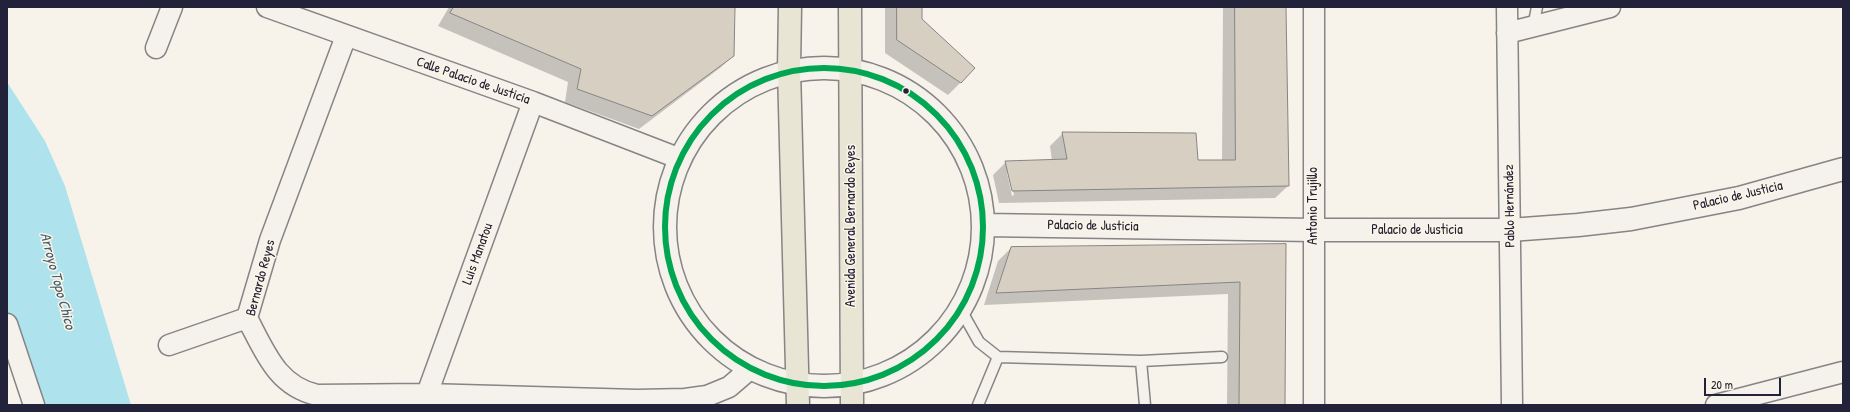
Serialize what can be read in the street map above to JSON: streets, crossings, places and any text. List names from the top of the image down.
{
  "streets": {
    "main road": ["Avenida General Bernardo Reyes"],
    "street": [
      "Calle Palacio de Justicia",
      "Palacio de Justicia",
      "Antonio Trujillo",
      "Pablo Hernández",
      "Luis Manatou",
      "Bernardo Reyes"
    ]
  },
  "crossings": [
    ["Calle Palacio de Justicia", "Luis Manatou"],
    ["Calle Palacio de Justicia", "Bernardo Reyes"],
    ["Palacio de Justicia", "Antonio Trujillo"],
    ["Palacio de Justicia", "Pablo Hernández"],
    ["Luis Manatou", "Bernardo Reyes"]
  ],
  "water": ["Arroyo Topo Chico"],
  "scale_bar": "20 m"
}
